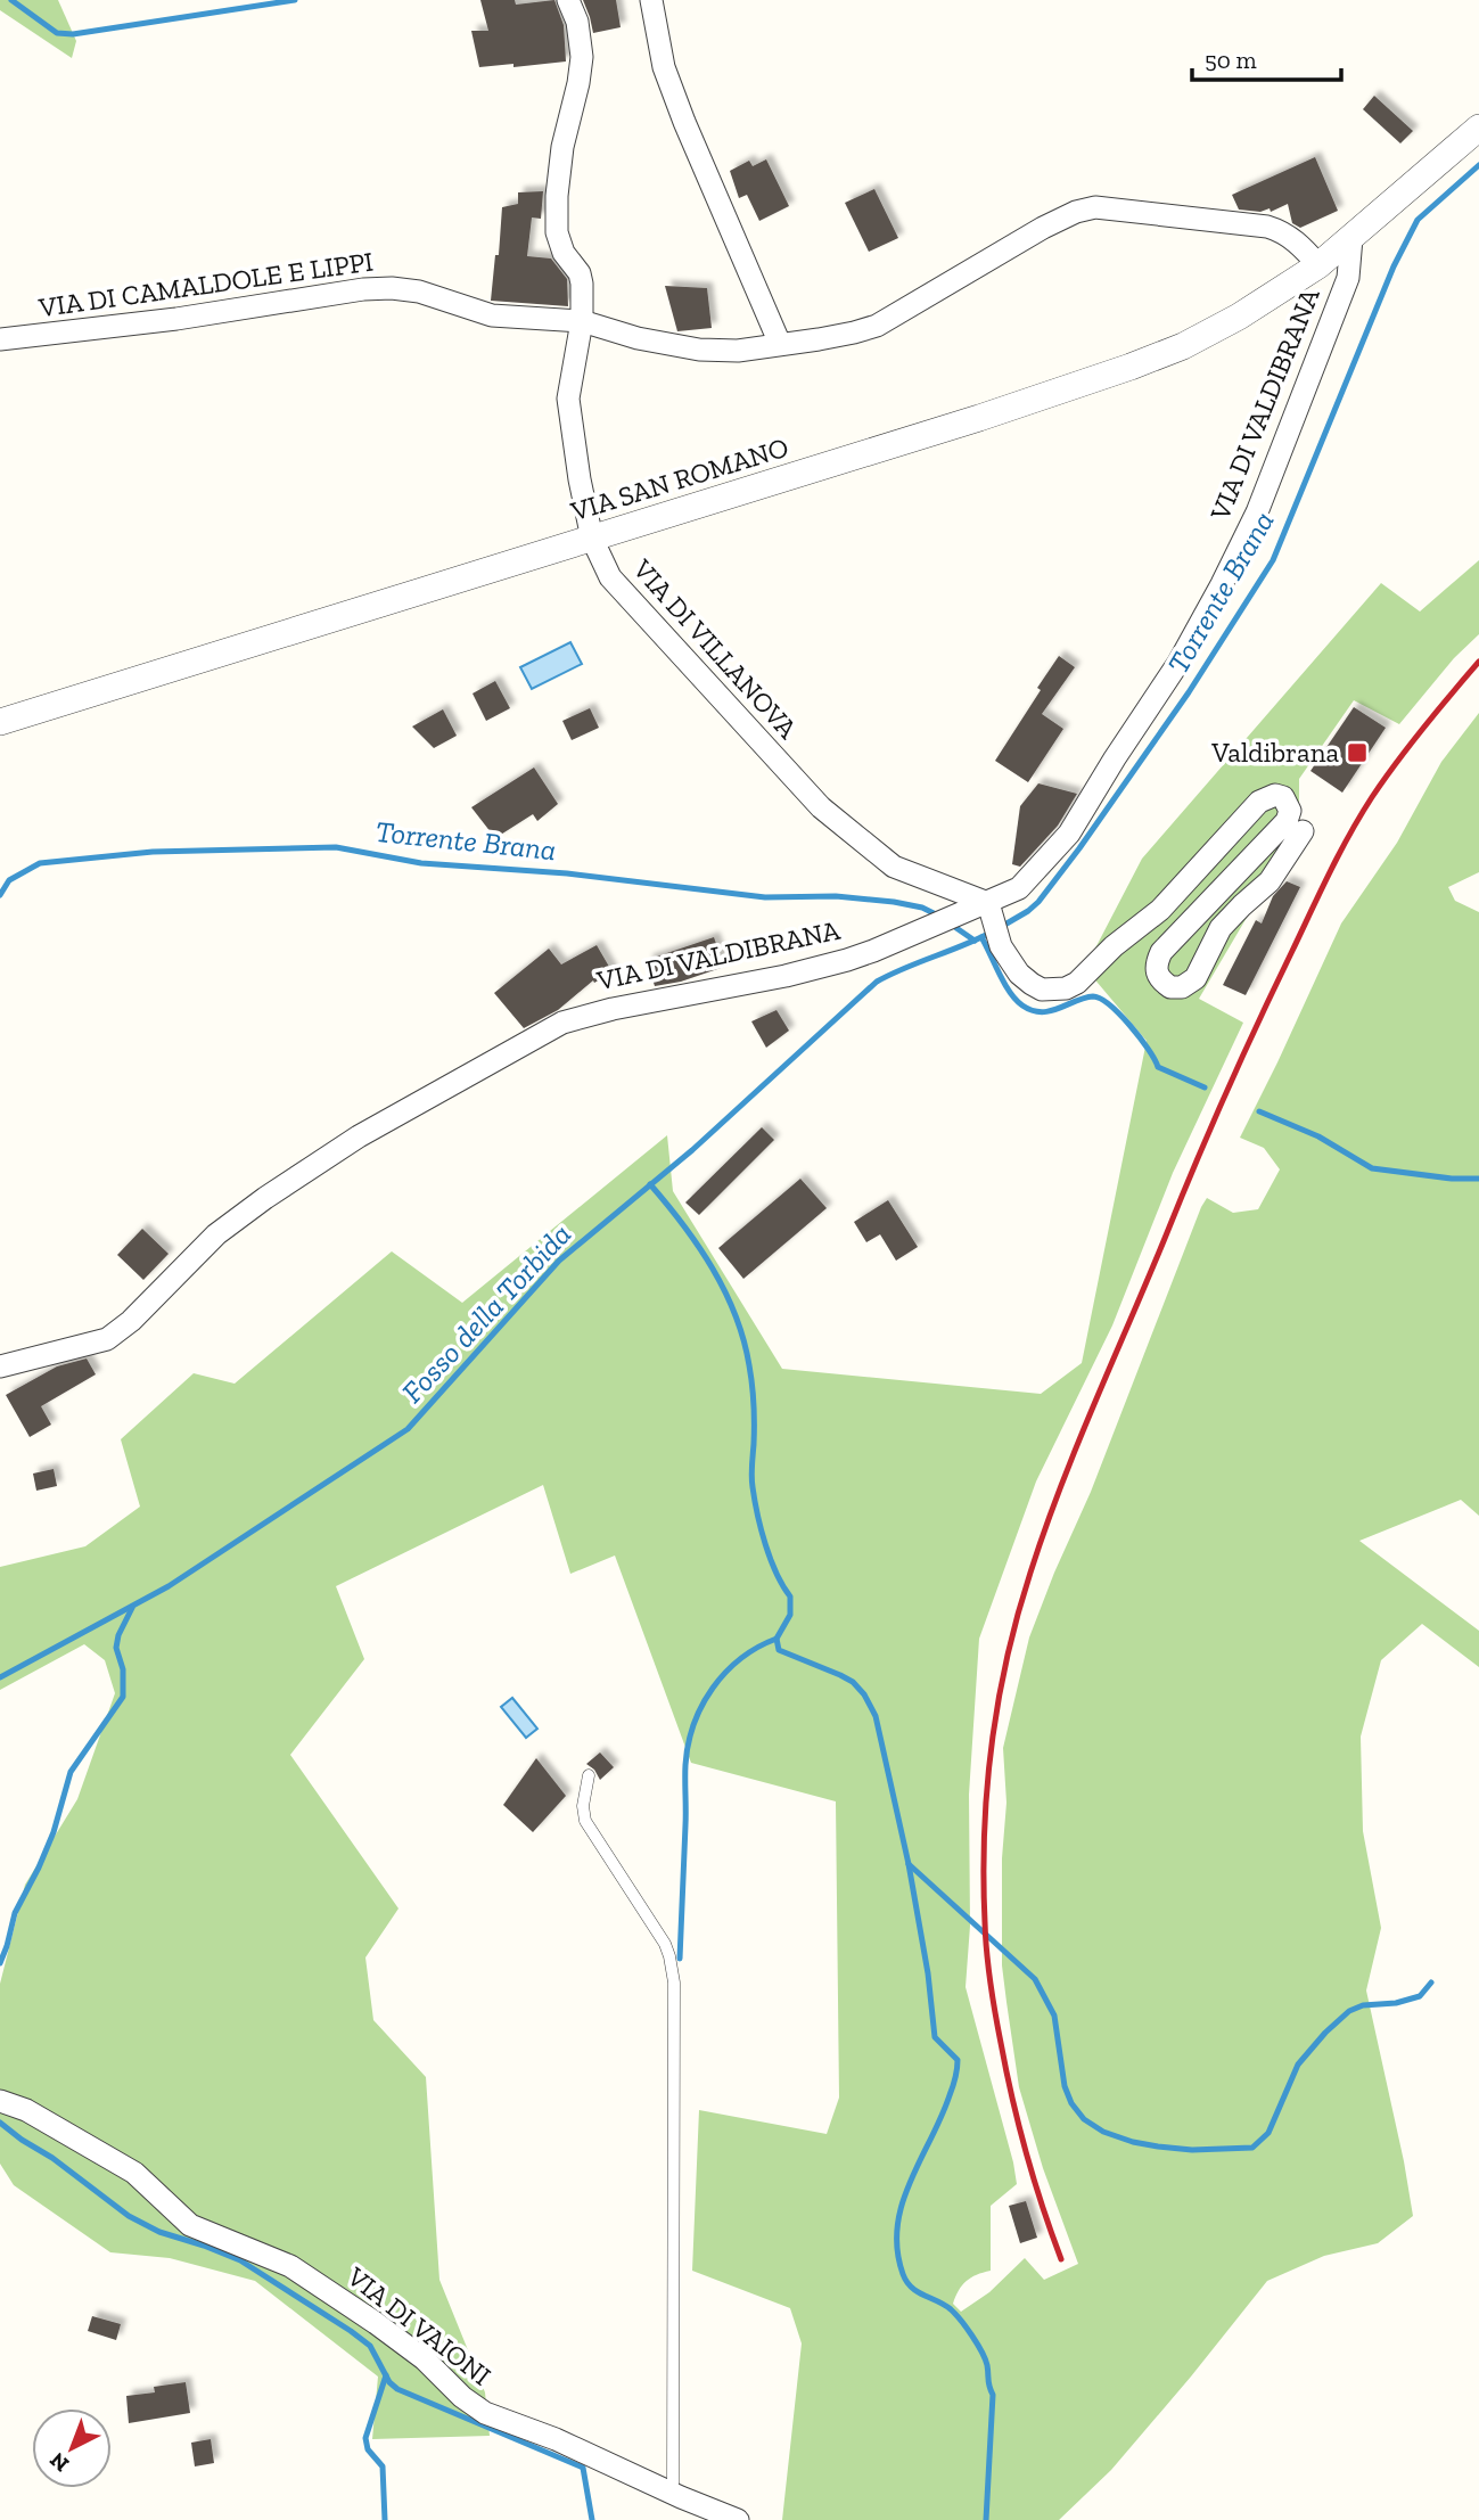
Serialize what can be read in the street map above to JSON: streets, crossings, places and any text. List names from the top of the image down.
{
  "streets": {
    "street": [
      "VIA DI CAMALDOLE E LIPPI",
      "VIA DI VALDIBRANA",
      "VIA SAN ROMANO",
      "VIA DI VILLANOVA",
      "VIA DI VAIONI"
    ]
  },
  "crossings": [
    ["VIA DI CAMALDOLE E LIPPI", "VIA SAN ROMANO"],
    ["VIA DI CAMALDOLE E LIPPI", "VIA DI VILLANOVA"],
    ["VIA DI VALDIBRANA", "VIA SAN ROMANO"],
    ["VIA DI VALDIBRANA", "VIA DI VILLANOVA"],
    ["VIA SAN ROMANO", "VIA DI VILLANOVA"]
  ],
  "water": ["Torrente Brana", "Fosso della Torbida"],
  "places": {
    "transit": ["Valdibrana"]
  },
  "scale_bar": "50 m",
  "north": "bottom left"
}
